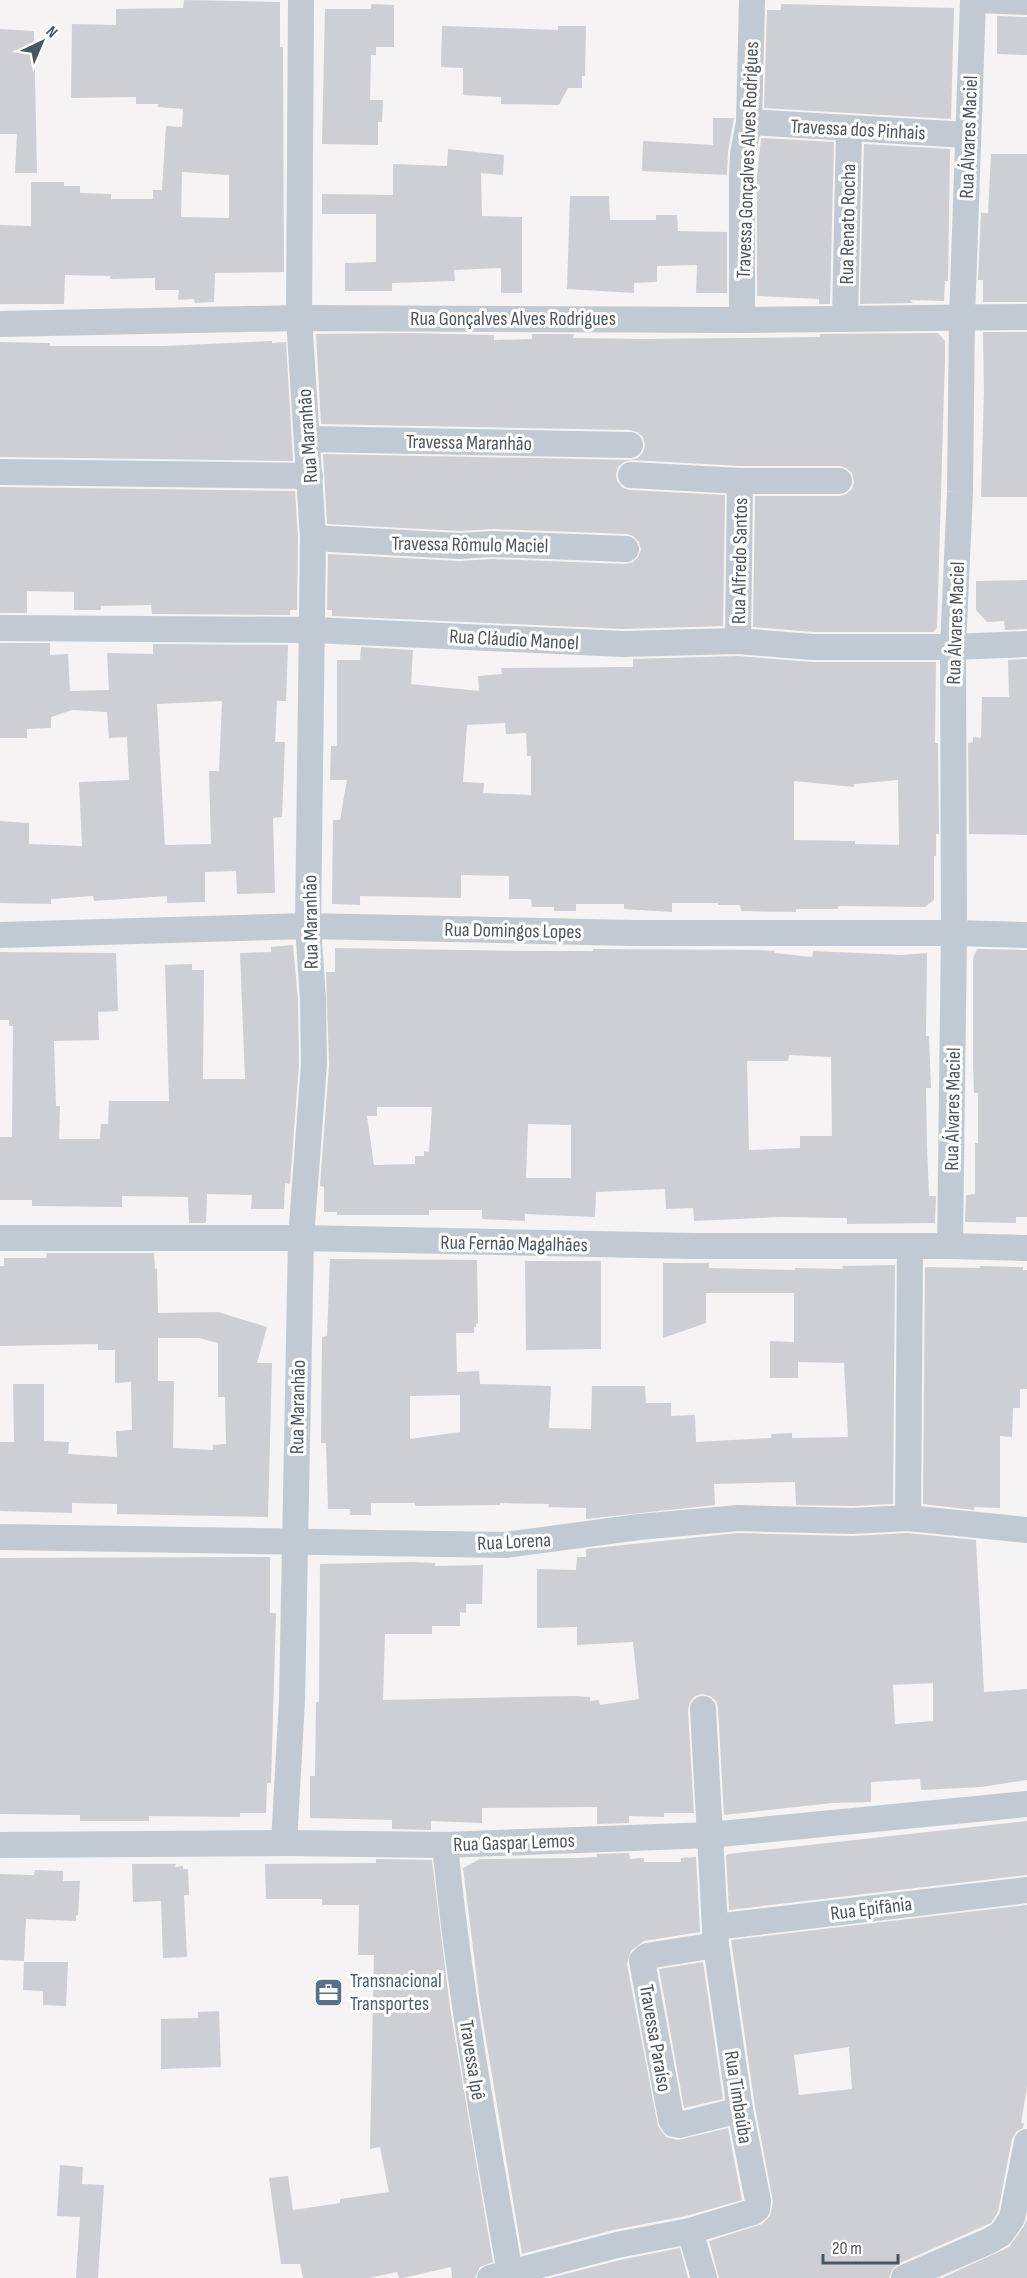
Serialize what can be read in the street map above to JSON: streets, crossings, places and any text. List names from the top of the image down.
{
  "streets": {
    "street": [
      "Travessa dos Pinhais",
      "Rua Álvares Maciel",
      "Travessa Gonçalves Alves Rodrigues",
      "Rua Renato Rocha",
      "Rua Gonçalves Alves Rodrigues",
      "Rua Maranhão",
      "Travessa Maranhão",
      "Travessa Rômulo Maciel",
      "Rua Alfredo Santos",
      "Rua Cláudio Manoel",
      "Rua Domingos Lopes",
      "Rua Fernão Magalhães",
      "Rua Lorena",
      "Rua Gaspar Lemos",
      "Rua Epifânia",
      "Travessa Paraíso",
      "Travessa Ipê",
      "Rua Timbaúba"
    ]
  },
  "crossings": [
    ["Travessa dos Pinhais", "Rua Álvares Maciel"],
    ["Travessa dos Pinhais", "Travessa Gonçalves Alves Rodrigues"],
    ["Travessa dos Pinhais", "Rua Renato Rocha"],
    ["Rua Álvares Maciel", "Rua Gonçalves Alves Rodrigues"],
    ["Rua Álvares Maciel", "Rua Cláudio Manoel"],
    ["Rua Álvares Maciel", "Rua Domingos Lopes"],
    ["Rua Álvares Maciel", "Rua Fernão Magalhães"],
    ["Travessa Gonçalves Alves Rodrigues", "Rua Gonçalves Alves Rodrigues"],
    ["Rua Renato Rocha", "Rua Gonçalves Alves Rodrigues"],
    ["Rua Gonçalves Alves Rodrigues", "Rua Maranhão"],
    ["Rua Maranhão", "Travessa Maranhão"],
    ["Rua Maranhão", "Travessa Rômulo Maciel"],
    ["Rua Maranhão", "Rua Cláudio Manoel"],
    ["Rua Maranhão", "Rua Domingos Lopes"],
    ["Rua Maranhão", "Rua Fernão Magalhães"],
    ["Rua Maranhão", "Rua Lorena"],
    ["Rua Maranhão", "Rua Gaspar Lemos"],
    ["Rua Alfredo Santos", "Rua Cláudio Manoel"],
    ["Rua Gaspar Lemos", "Travessa Ipê"],
    ["Rua Gaspar Lemos", "Rua Timbaúba"],
    ["Rua Epifânia", "Travessa Paraíso"],
    ["Rua Epifânia", "Rua Timbaúba"],
    ["Travessa Paraíso", "Rua Timbaúba"],
    ["Travessa Ipê", "Rua Timbaúba"]
  ],
  "places": {
    "office": ["Transnacional Transportes"]
  },
  "scale_bar": "20 m",
  "north": "top right"
}
